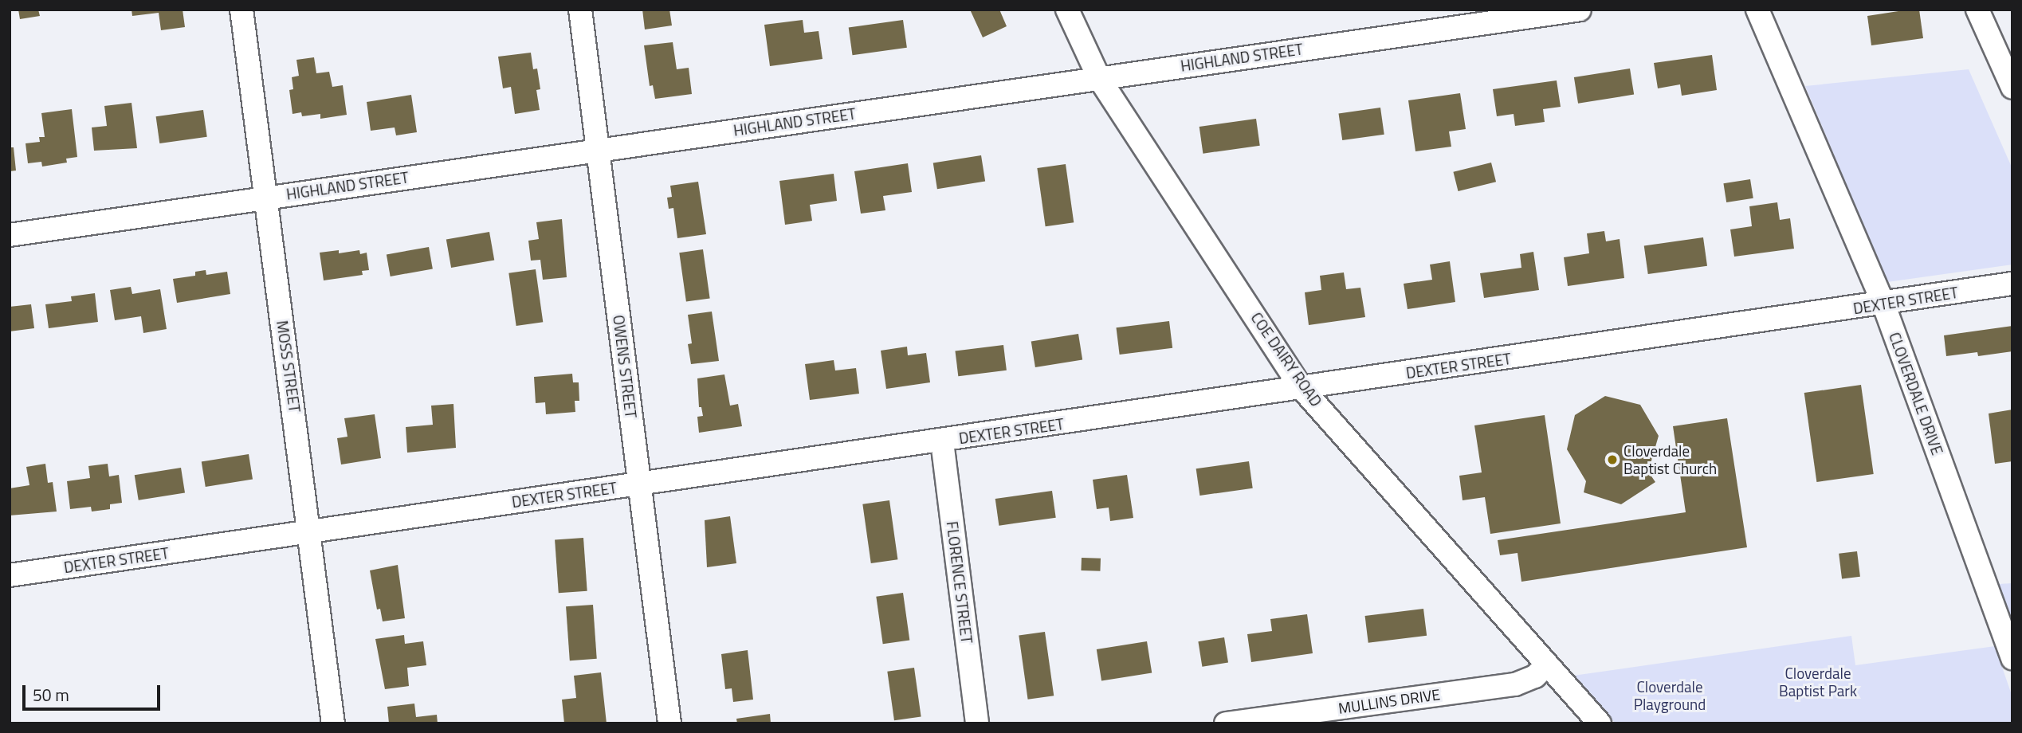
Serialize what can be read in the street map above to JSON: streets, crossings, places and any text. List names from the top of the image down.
{
  "streets": {
    "street": [
      "HIGHLAND STREET",
      "DEXTER STREET",
      "COE DAIRY ROAD",
      "MOSS STREET",
      "OWENS STREET",
      "CLOVERDALE DRIVE",
      "FLORENCE STREET",
      "MULLINS DRIVE"
    ]
  },
  "crossings": [
    ["HIGHLAND STREET", "COE DAIRY ROAD"],
    ["HIGHLAND STREET", "MOSS STREET"],
    ["HIGHLAND STREET", "OWENS STREET"],
    ["DEXTER STREET", "COE DAIRY ROAD"],
    ["DEXTER STREET", "MOSS STREET"],
    ["DEXTER STREET", "OWENS STREET"],
    ["DEXTER STREET", "CLOVERDALE DRIVE"],
    ["DEXTER STREET", "FLORENCE STREET"],
    ["COE DAIRY ROAD", "MULLINS DRIVE"]
  ],
  "parks": ["Cloverdale Baptist Park", "Cloverdale Playground"],
  "places": ["Cloverdale Baptist Church"],
  "scale_bar": "50 m"
}
